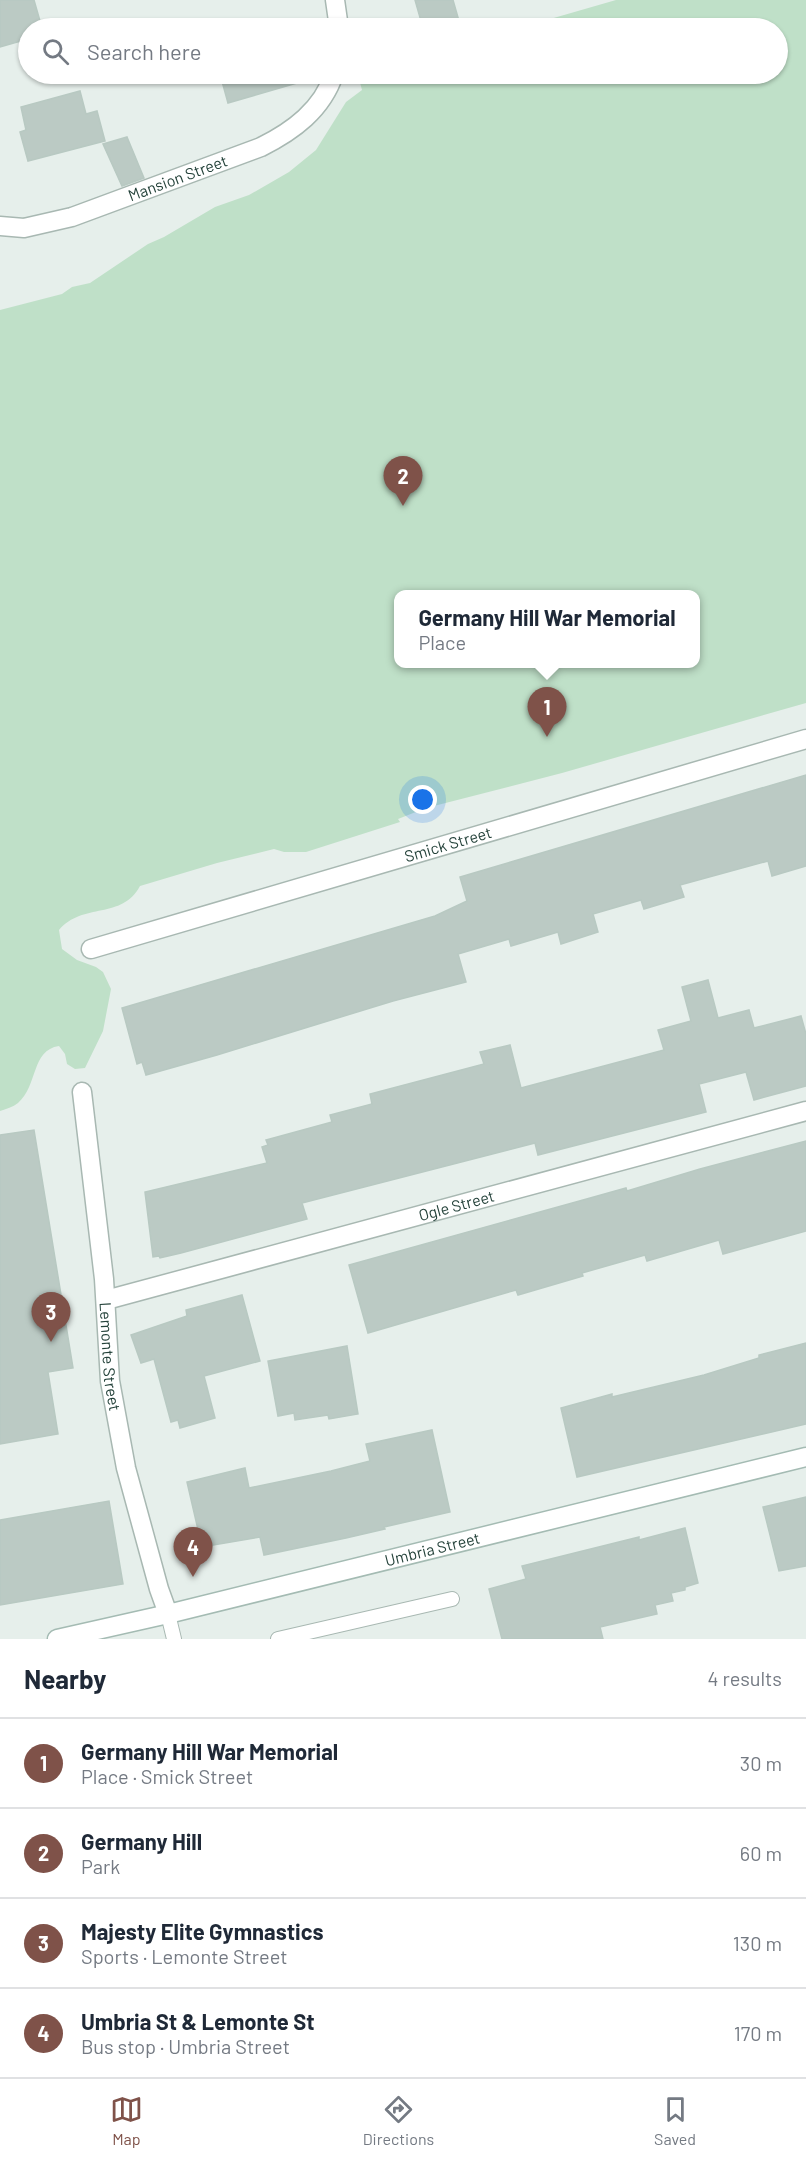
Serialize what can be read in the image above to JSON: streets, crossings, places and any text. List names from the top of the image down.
{
  "streets": {
    "street": [
      "Mansion Street",
      "Smick Street",
      "Ogle Street",
      "Lemonte Street",
      "Umbria Street"
    ]
  },
  "crossings": [
    ["Ogle Street", "Lemonte Street"],
    ["Lemonte Street", "Umbria Street"]
  ],
  "page": {
    "search": "Search here",
    "pins": [
      "2",
      "1",
      "3",
      "4"
    ],
    "popup": ["Germany Hill War Memorial", "Place"],
    "heading": ["Nearby", "4 results"],
    "list": [
      {
        "mark": "1",
        "name": "Germany Hill War Memorial",
        "note": "Place · Smick Street",
        "value": "30 m"
      },
      {
        "mark": "2",
        "name": "Germany Hill",
        "note": "Park",
        "value": "60 m"
      },
      {
        "mark": "3",
        "name": "Majesty Elite Gymnastics",
        "note": "Sports · Lemonte Street",
        "value": "130 m"
      },
      {
        "mark": "4",
        "name": "Umbria St & Lemonte St",
        "note": "Bus stop · Umbria Street",
        "value": "170 m"
      }
    ],
    "nav": ["Map", "Directions", "Saved"]
  }
}
